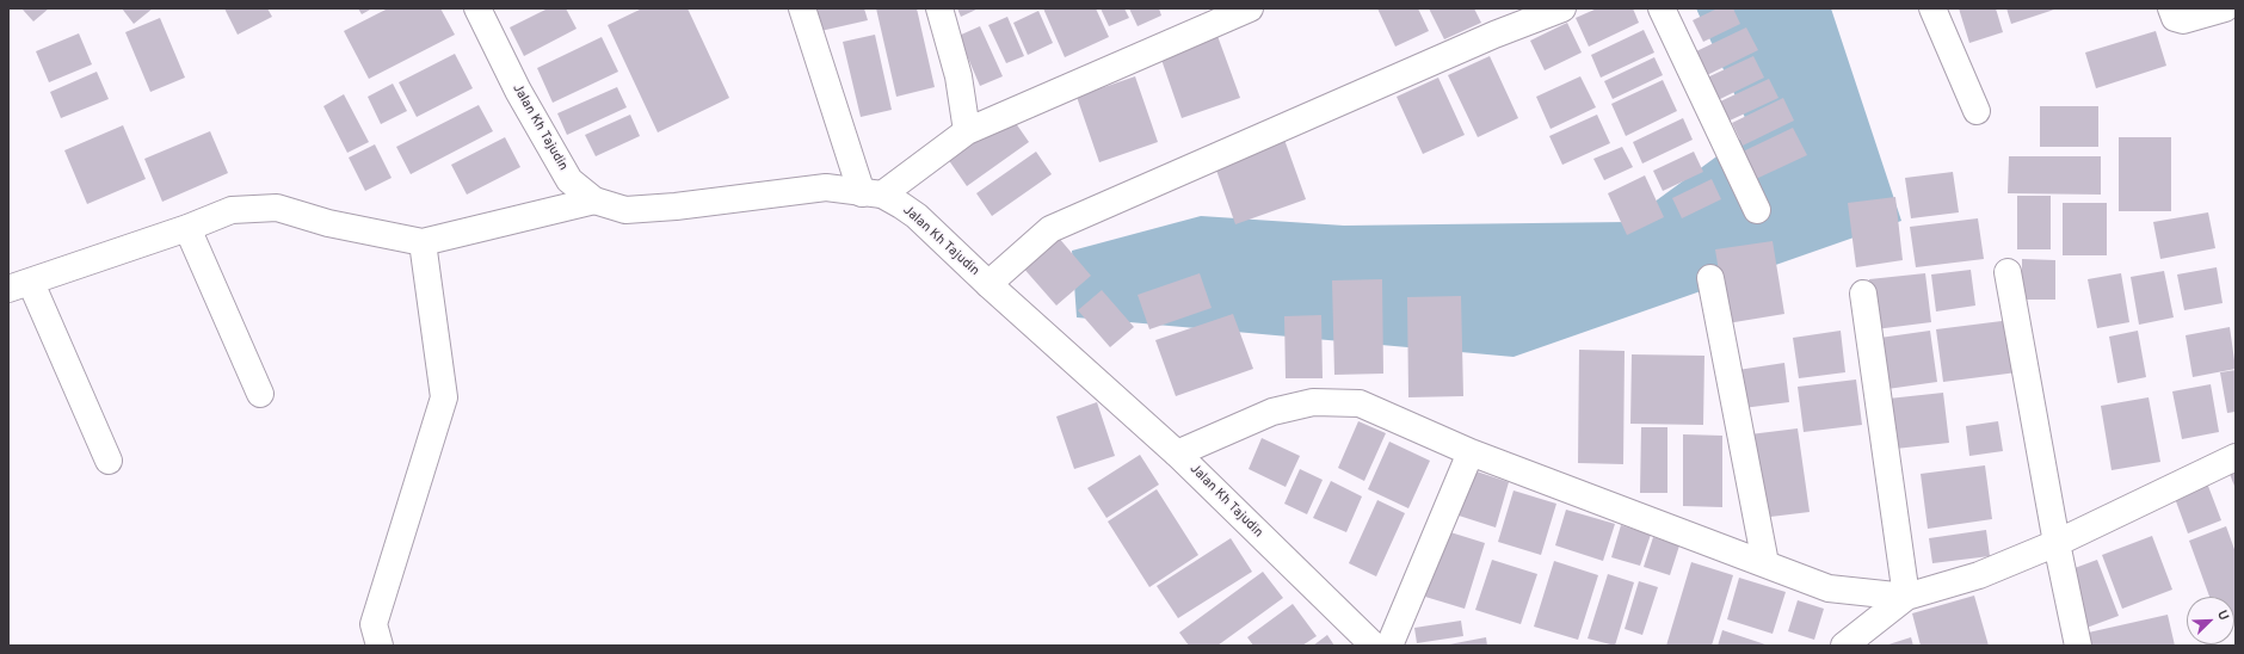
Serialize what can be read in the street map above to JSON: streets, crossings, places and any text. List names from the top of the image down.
{
  "streets": {
    "street": ["Jalan Kh Tajudin"]
  },
  "north": "top right"
}
